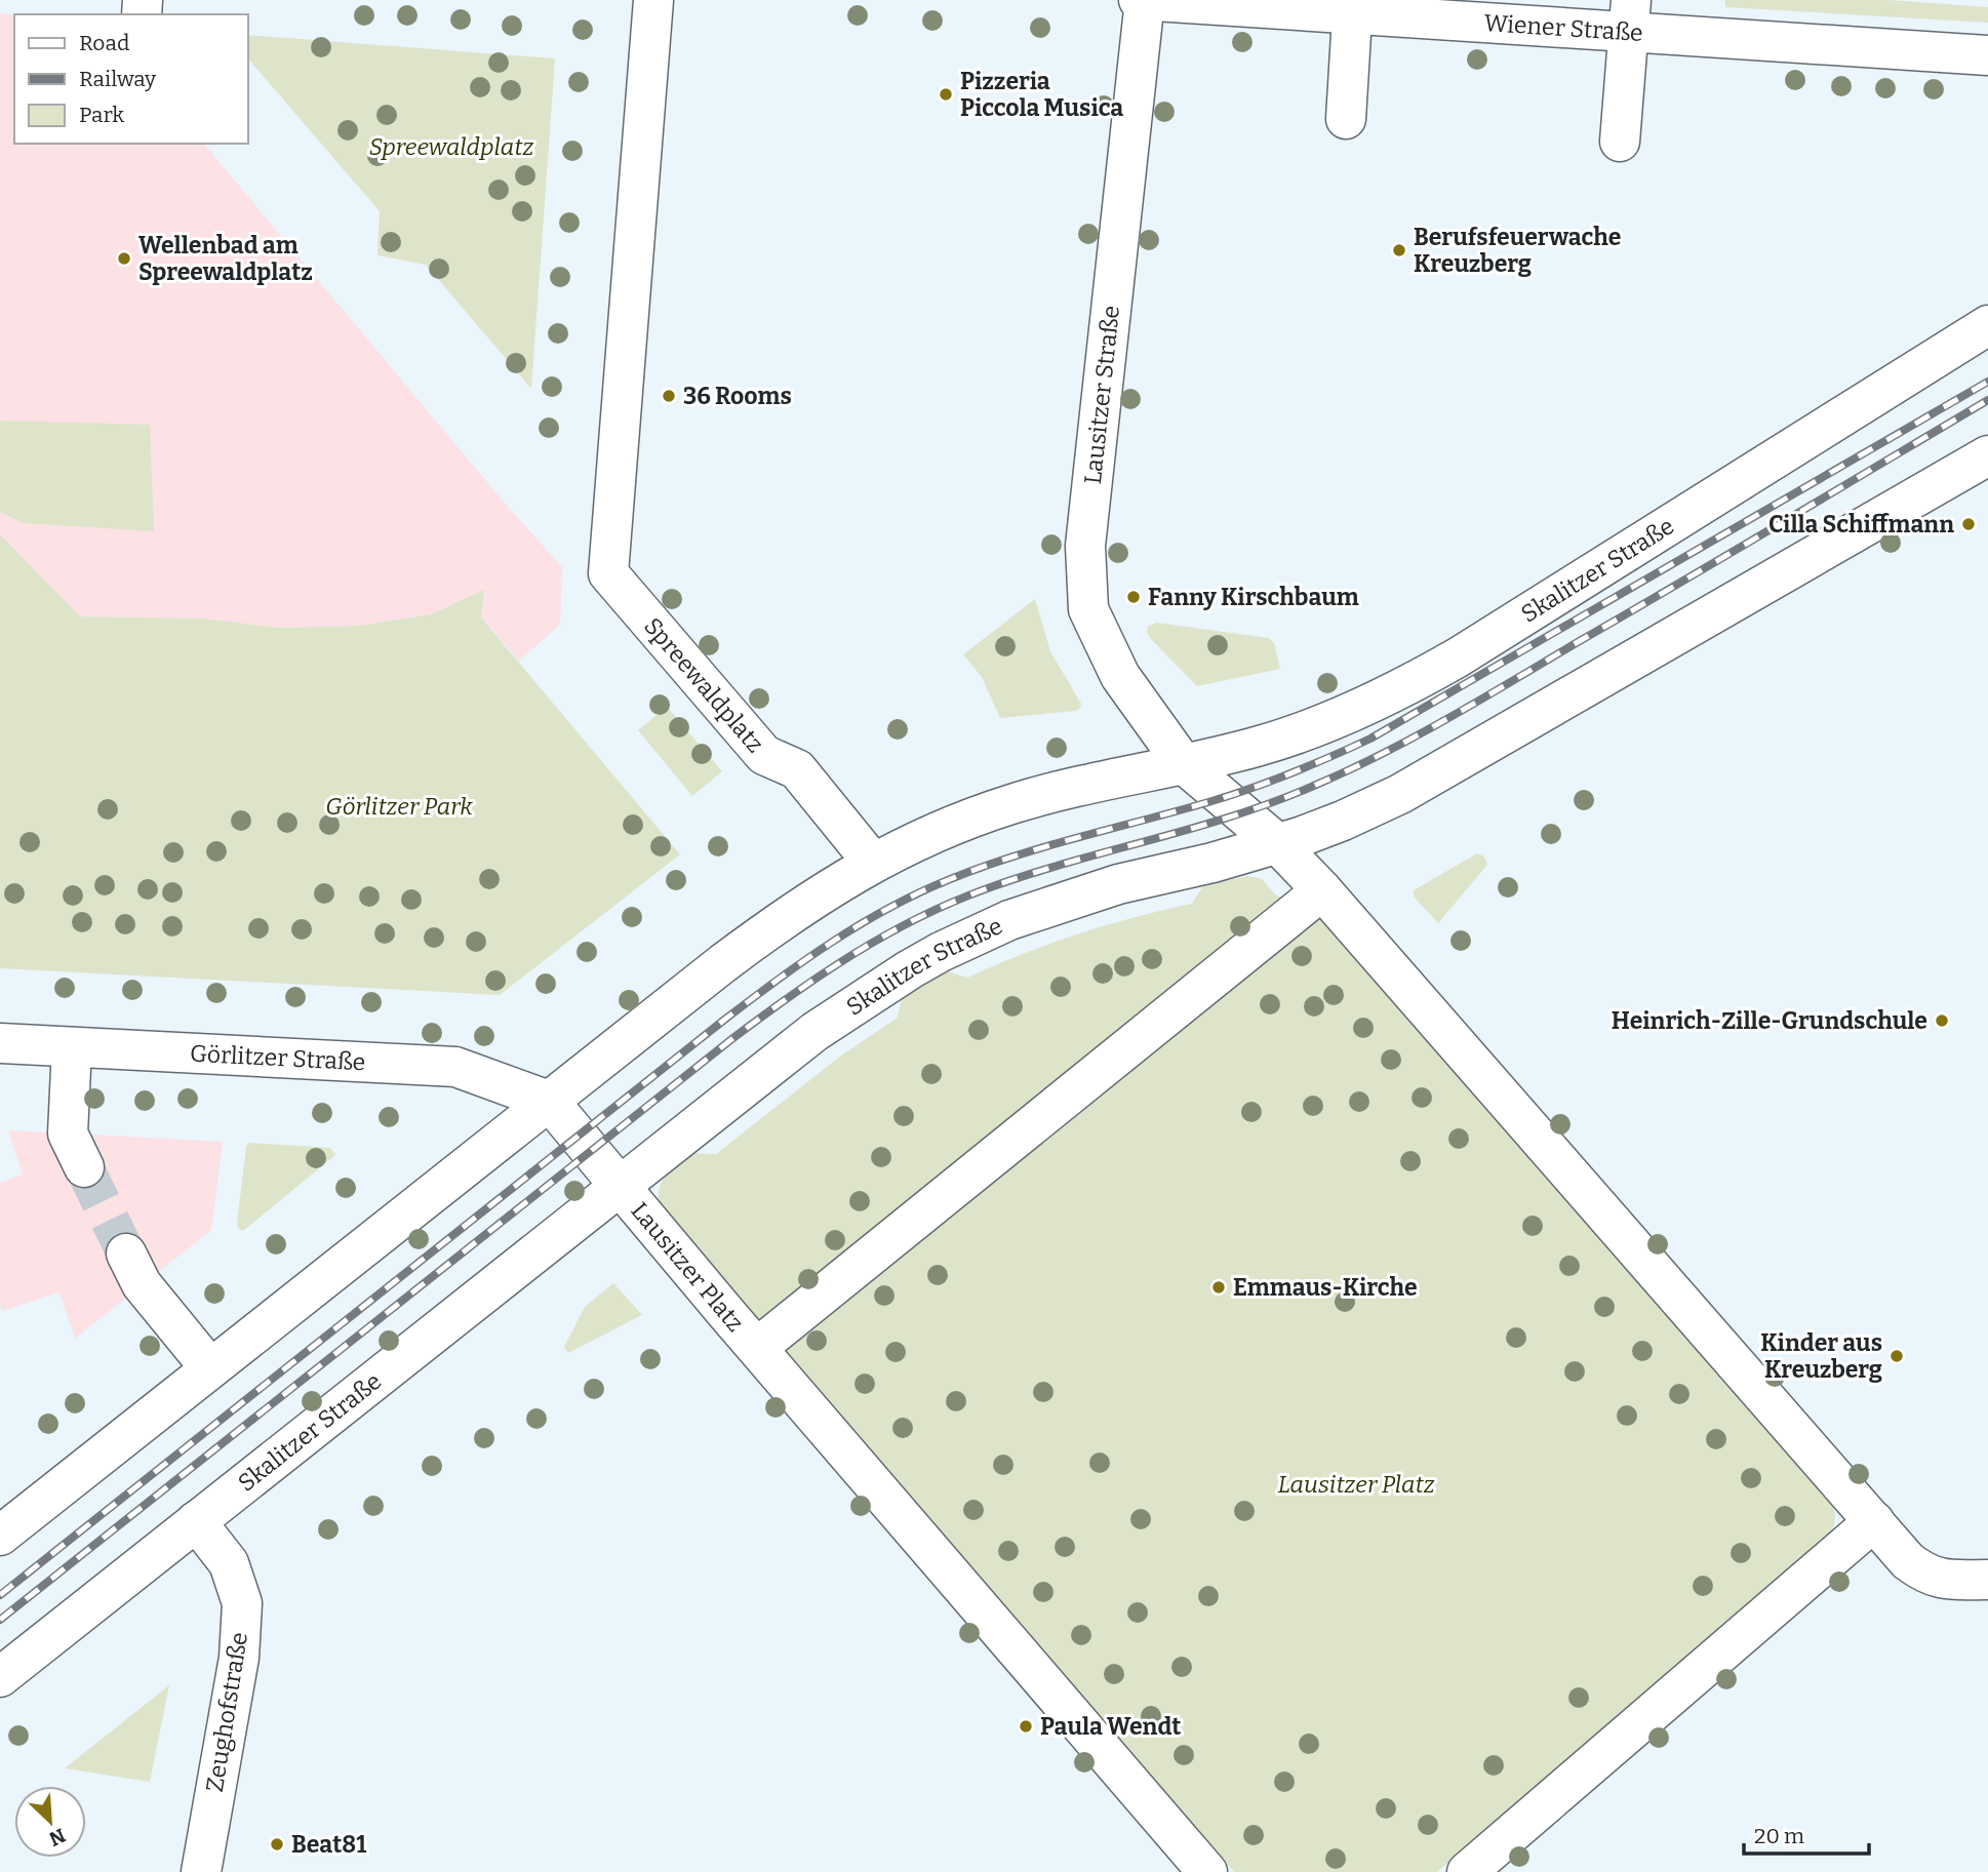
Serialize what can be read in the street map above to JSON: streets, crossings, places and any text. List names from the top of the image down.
{
  "streets": {
    "street": [
      "Wiener Straße",
      "Lausitzer Straße",
      "Skalitzer Straße",
      "Spreewaldplatz",
      "Görlitzer Straße",
      "Lausitzer Platz",
      "Zeughofstraße"
    ]
  },
  "crossings": [
    ["Wiener Straße", "Lausitzer Straße"],
    ["Lausitzer Straße", "Skalitzer Straße"],
    ["Skalitzer Straße", "Spreewaldplatz"],
    ["Skalitzer Straße", "Görlitzer Straße"],
    ["Skalitzer Straße", "Lausitzer Platz"],
    ["Skalitzer Straße", "Zeughofstraße"]
  ],
  "parks": ["Spreewaldplatz", "Görlitzer Park", "Lausitzer Platz"],
  "places": [
    "Pizzeria Piccola Musica",
    "Berufsfeuerwache Kreuzberg",
    "Wellenbad am Spreewaldplatz",
    "36 Rooms",
    "Cilla Schiffmann",
    "Fanny Kirschbaum",
    "Heinrich-Zille-Grundschule",
    "Emmaus-Kirche",
    "Kinder aus Kreuzberg",
    "Paula Wendt",
    "Beat81"
  ],
  "legend": ["Road", "Railway", "Park"],
  "scale_bar": "20 m",
  "north": "bottom right"
}
